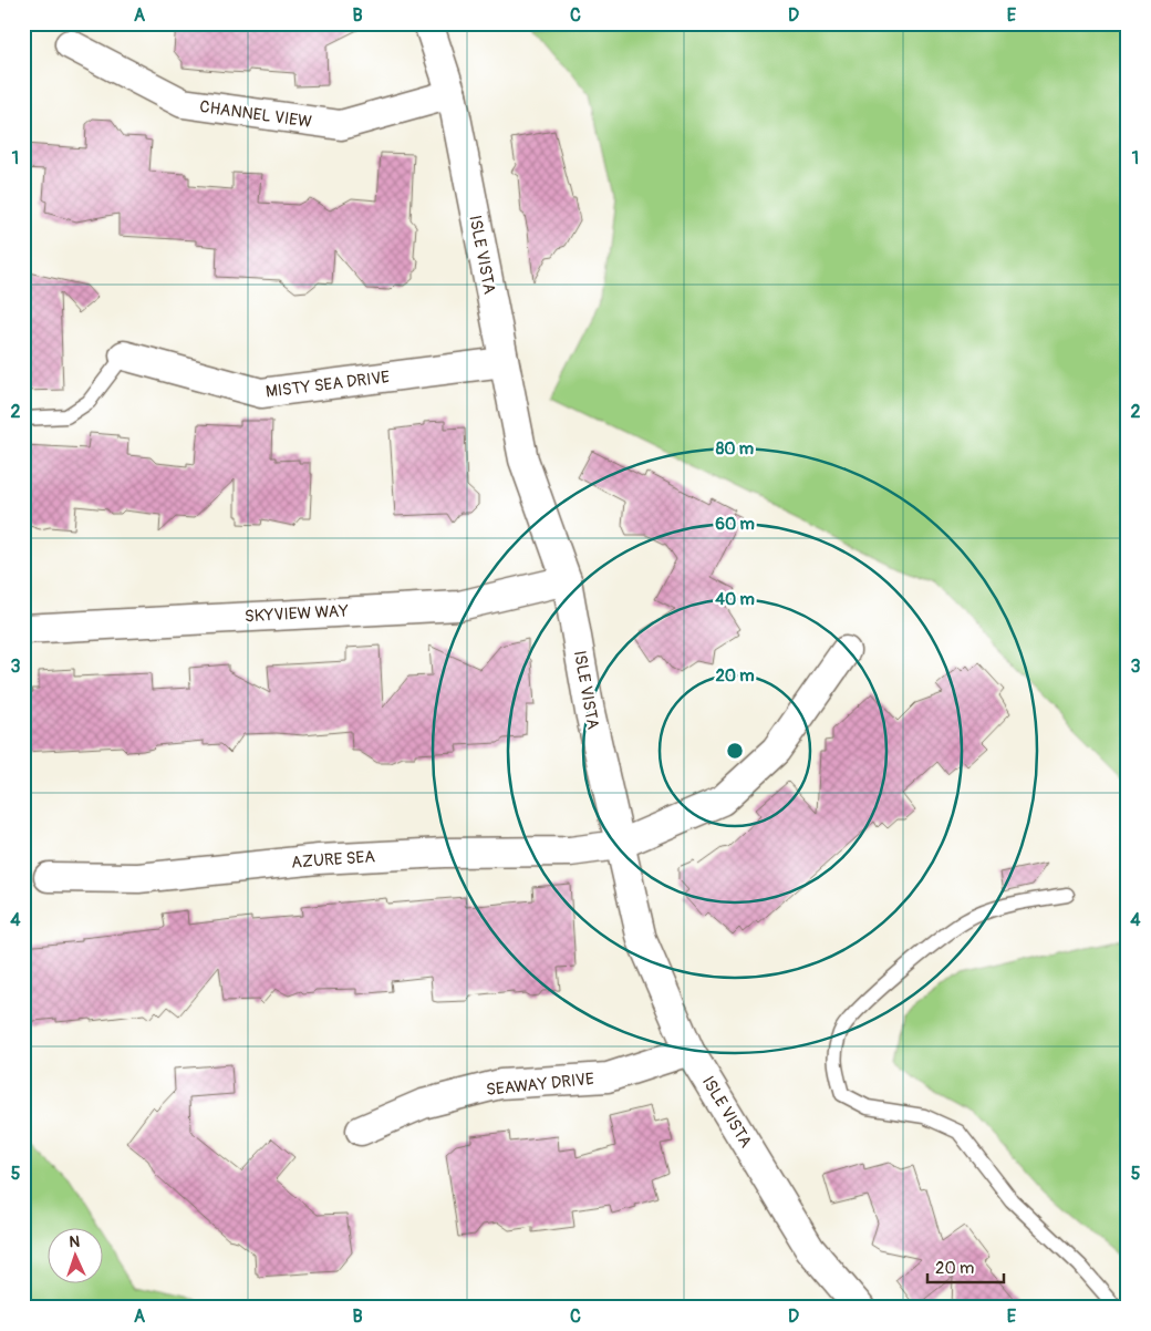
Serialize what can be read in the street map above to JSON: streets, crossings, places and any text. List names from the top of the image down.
{
  "streets": {
    "street": [
      "CHANNEL VIEW",
      "ISLE VISTA",
      "MISTY SEA DRIVE",
      "SKYVIEW WAY",
      "AZURE SEA",
      "SEAWAY DRIVE"
    ]
  },
  "crossings": [
    ["CHANNEL VIEW", "ISLE VISTA"],
    ["ISLE VISTA", "MISTY SEA DRIVE"],
    ["ISLE VISTA", "SKYVIEW WAY"],
    ["ISLE VISTA", "AZURE SEA"],
    ["ISLE VISTA", "SEAWAY DRIVE"]
  ],
  "scale_bar": "20 m",
  "north": "top",
  "grid": {
    "columns": [
      "A",
      "B",
      "C",
      "D",
      "E"
    ],
    "rows": [
      "1",
      "2",
      "3",
      "4",
      "5"
    ]
  },
  "rings": [
    "80 m",
    "60 m",
    "40 m",
    "20 m"
  ]
}
